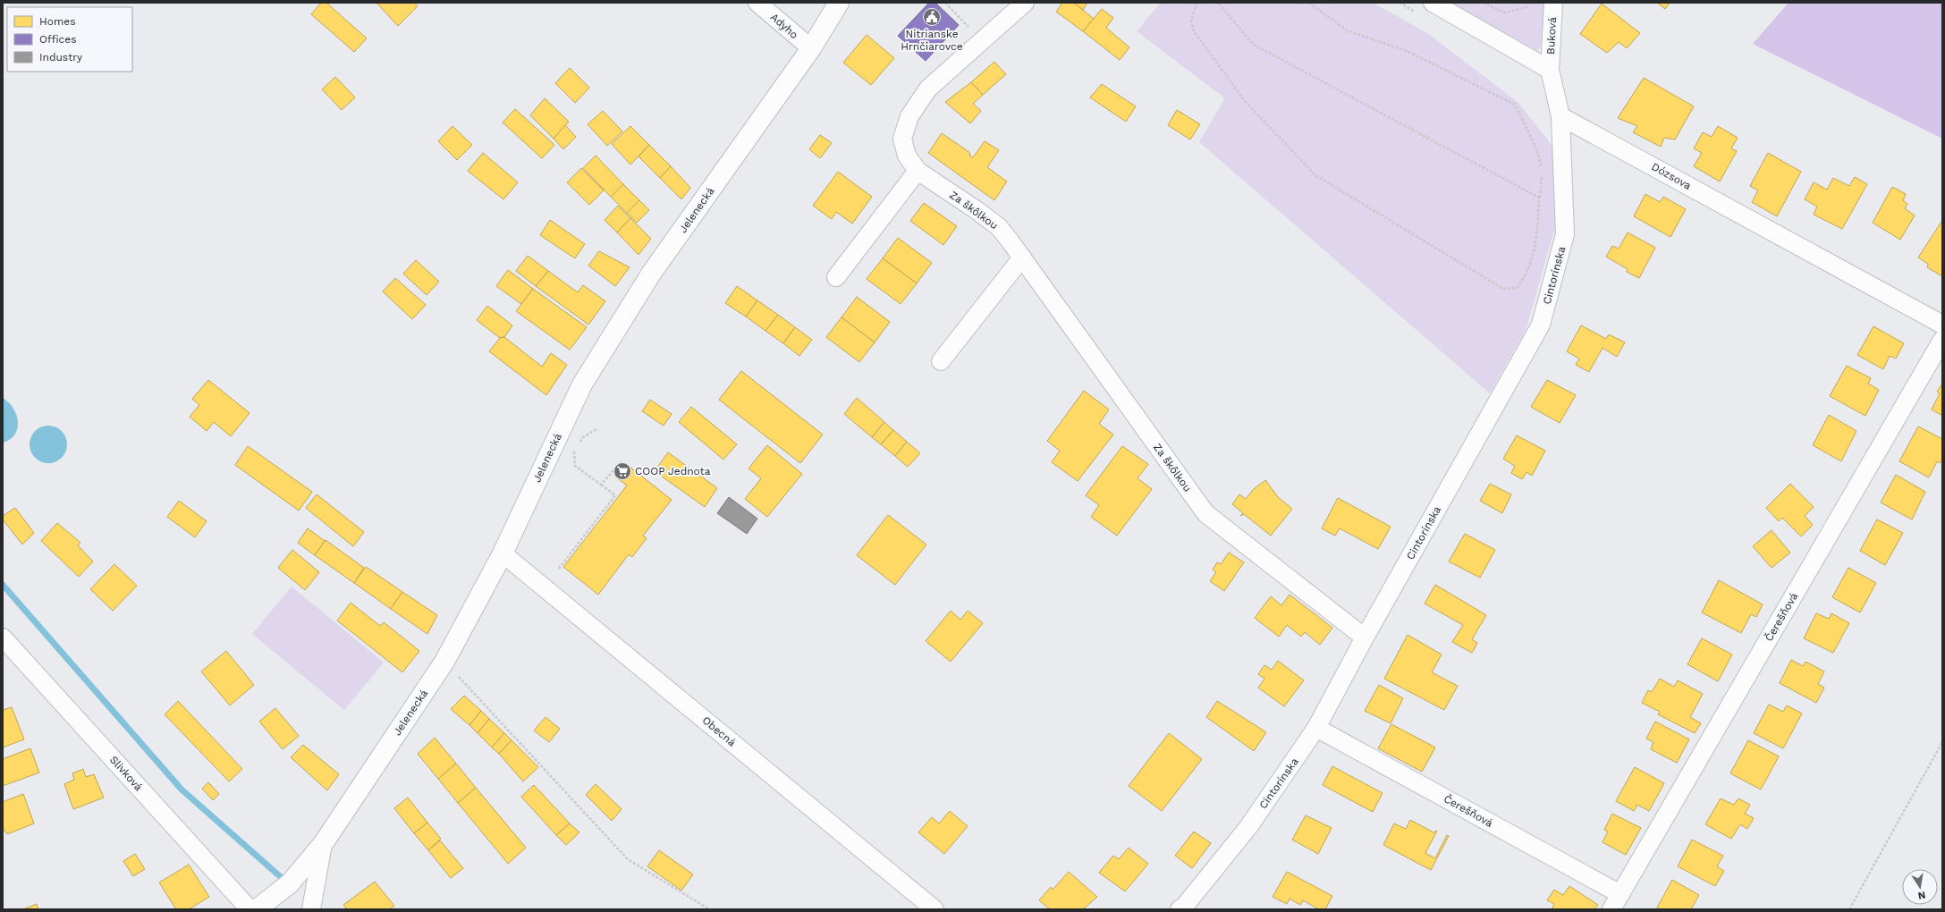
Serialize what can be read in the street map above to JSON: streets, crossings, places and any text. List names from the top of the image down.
{
  "streets": {
    "street": [
      "Adyho",
      "Buková",
      "Dózsova",
      "Jelenecká",
      "Za škôlkou",
      "Cintorínska",
      "Čerešňová",
      "Obecná",
      "Slivková"
    ]
  },
  "crossings": [
    ["Adyho", "Jelenecká"],
    ["Dózsova", "Cintorínska"],
    ["Jelenecká", "Obecná"],
    ["Za škôlkou", "Cintorínska"],
    ["Cintorínska", "Čerešňová"]
  ],
  "places": {
    "public building": ["Nitrianske Hrnčiarovce"],
    "supermarket": ["COOP Jednota"]
  },
  "legend": ["Homes", "Offices", "Industry"],
  "north": "bottom"
}
